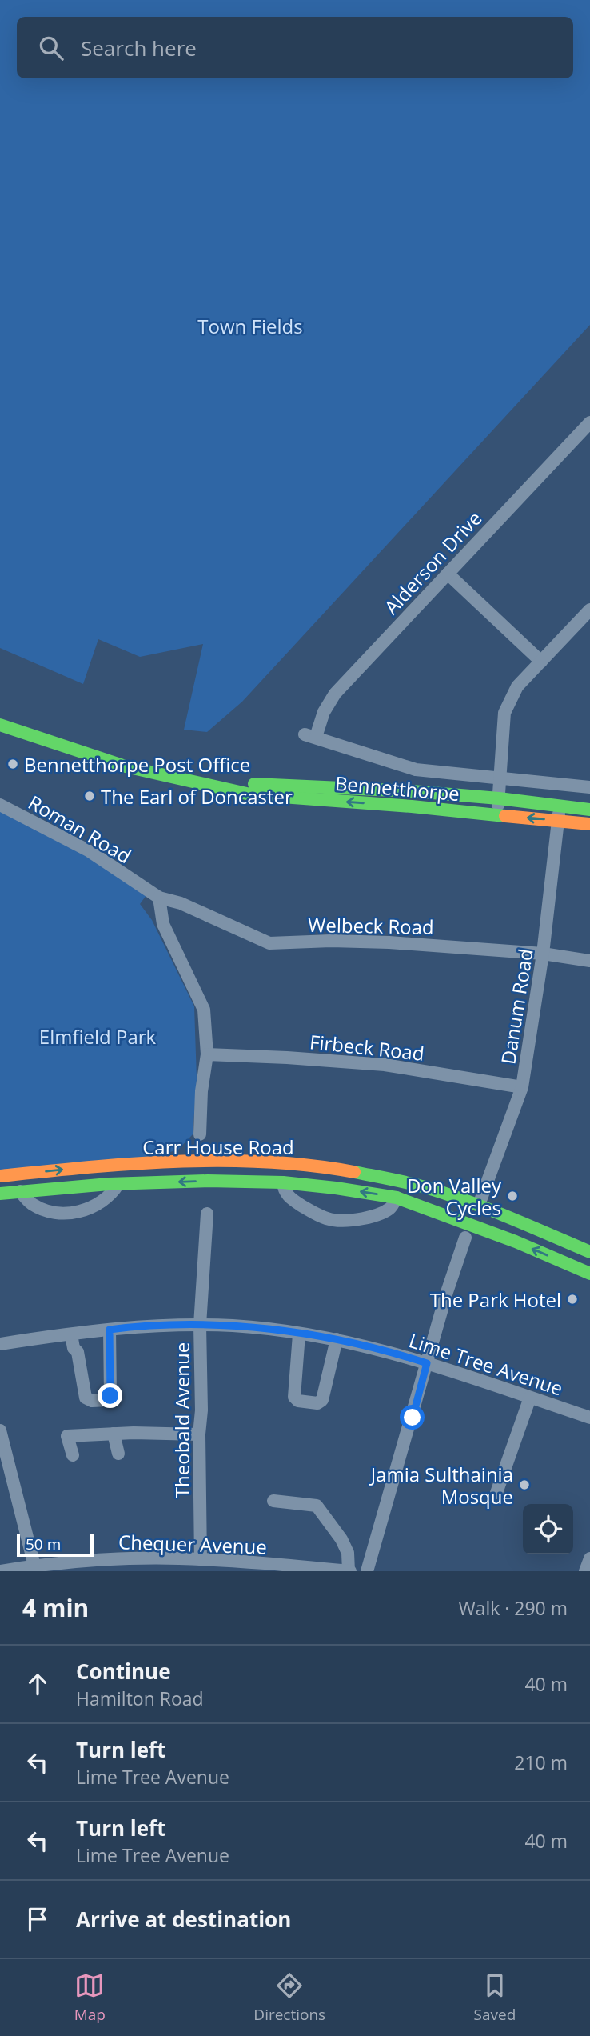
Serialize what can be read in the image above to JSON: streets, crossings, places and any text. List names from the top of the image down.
{
  "streets": {
    "main road": ["Bennetthorpe", "Carr House Road"],
    "street": [
      "Alderson Drive",
      "Roman Road",
      "Welbeck Road",
      "Danum Road",
      "Firbeck Road",
      "Lime Tree Avenue",
      "Theobald Avenue",
      "Chequer Avenue"
    ]
  },
  "crossings": [
    ["Alderson Drive", "Bennetthorpe"],
    ["Bennetthorpe", "Danum Road"],
    ["Roman Road", "Welbeck Road"],
    ["Welbeck Road", "Danum Road"],
    ["Danum Road", "Firbeck Road"],
    ["Danum Road", "Carr House Road"],
    ["Lime Tree Avenue", "Theobald Avenue"],
    ["Theobald Avenue", "Chequer Avenue"]
  ],
  "parks": ["Town Fields", "Elmfield Park"],
  "places": [
    "Bennetthorpe Post Office",
    "The Earl of Doncaster",
    "Don Valley Cycles",
    "The Park Hotel",
    "Jamia Sulthainia Mosque"
  ],
  "scale_bar": "50 m",
  "page": {
    "search": "Search here",
    "scale": "50 m",
    "heading": ["4 min", "Walk · 290 m"],
    "list": [
      ["Continue", "Hamilton Road", "40 m"],
      ["Turn left", "Lime Tree Avenue", "210 m"],
      ["Turn left", "Lime Tree Avenue", "40 m"],
      "Arrive at destination"
    ],
    "nav": ["Map", "Directions", "Saved"]
  }
}
